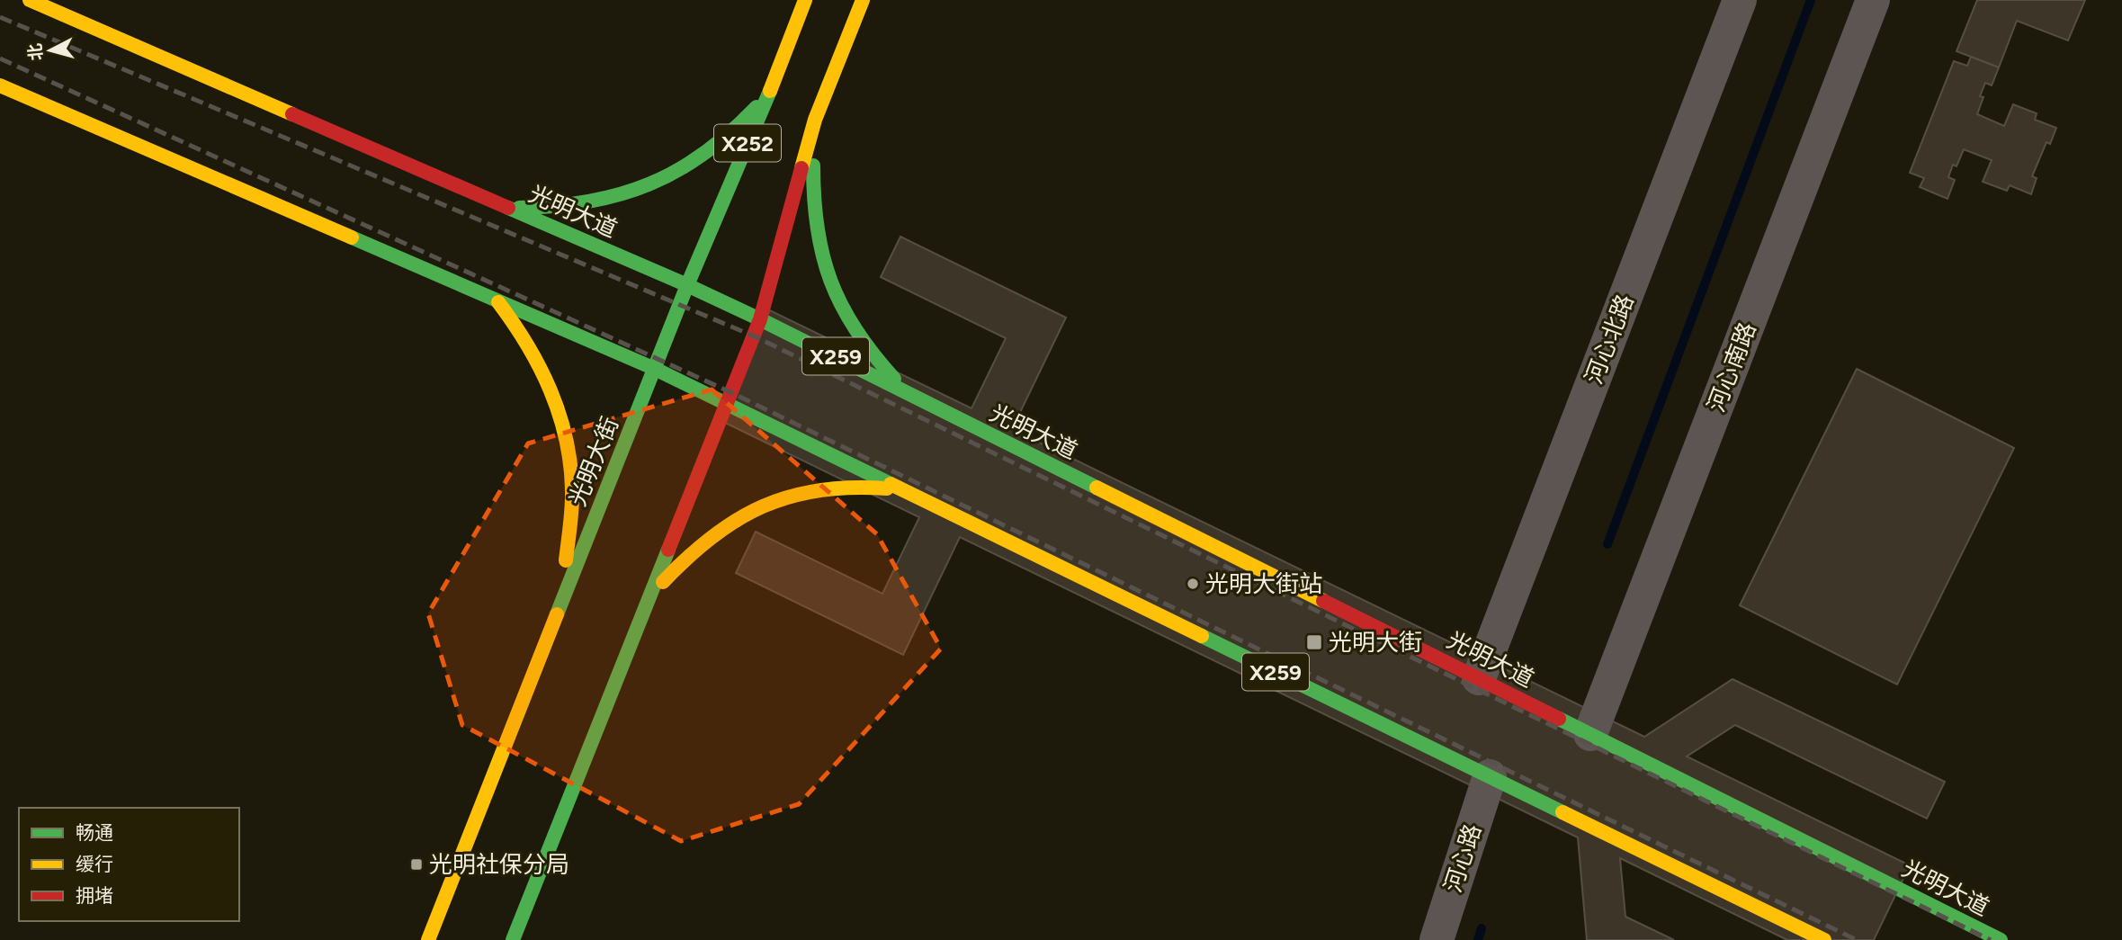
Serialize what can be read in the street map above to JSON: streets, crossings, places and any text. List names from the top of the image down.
{
  "streets": {
    "main road": [
      "X252",
      "光明大道",
      "X259",
      "光明大街"
    ],
    "street": ["河心北路", "河心南路", "河心路"]
  },
  "crossings": [
    ["光明大道", "河心北路"],
    ["光明大道", "河心南路"],
    ["光明大道", "光明大街"],
    ["X259", "光明大街"],
    ["X259", "河心路"]
  ],
  "places": {
    "other": ["光明大街站"],
    "transit": ["光明大街", "光明社保分局"]
  },
  "legend": ["畅通", "缓行", "拥堵"],
  "north": "left"
}
